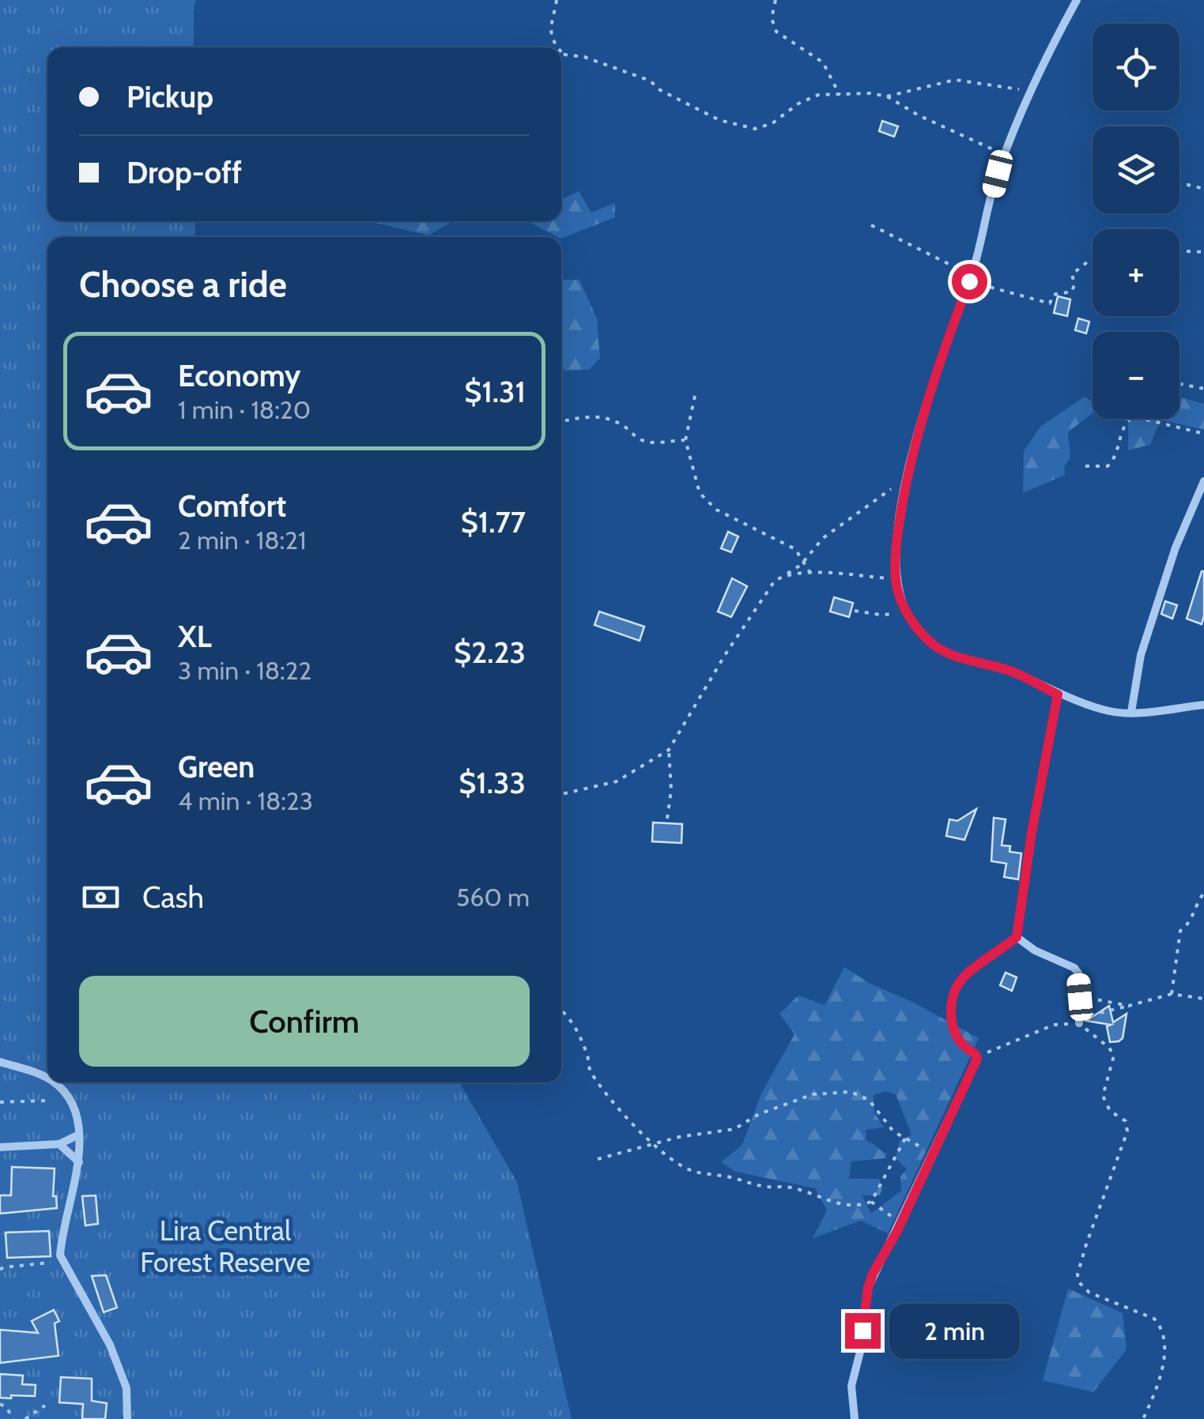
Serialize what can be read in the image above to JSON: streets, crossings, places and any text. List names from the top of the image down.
{
  "parks": ["Lira Central Forest Reserve"],
  "page": {
    "map_buttons": ["+", "−"],
    "banner": ["Pickup", "Drop-off"],
    "heading": "Choose a ride",
    "list": [
      {
        "name": "Economy",
        "note": "1 min · 18:20",
        "value": "$1.31"
      },
      {
        "name": "Comfort",
        "note": "2 min · 18:21",
        "value": "$1.77"
      },
      {
        "name": "XL",
        "note": "3 min · 18:22",
        "value": "$2.23"
      },
      {
        "name": "Green",
        "note": "4 min · 18:23",
        "value": "$1.33"
      }
    ],
    "pay": ["Cash", "560 m"],
    "buttons": "Confirm",
    "bubble": "2 min"
  }
}
